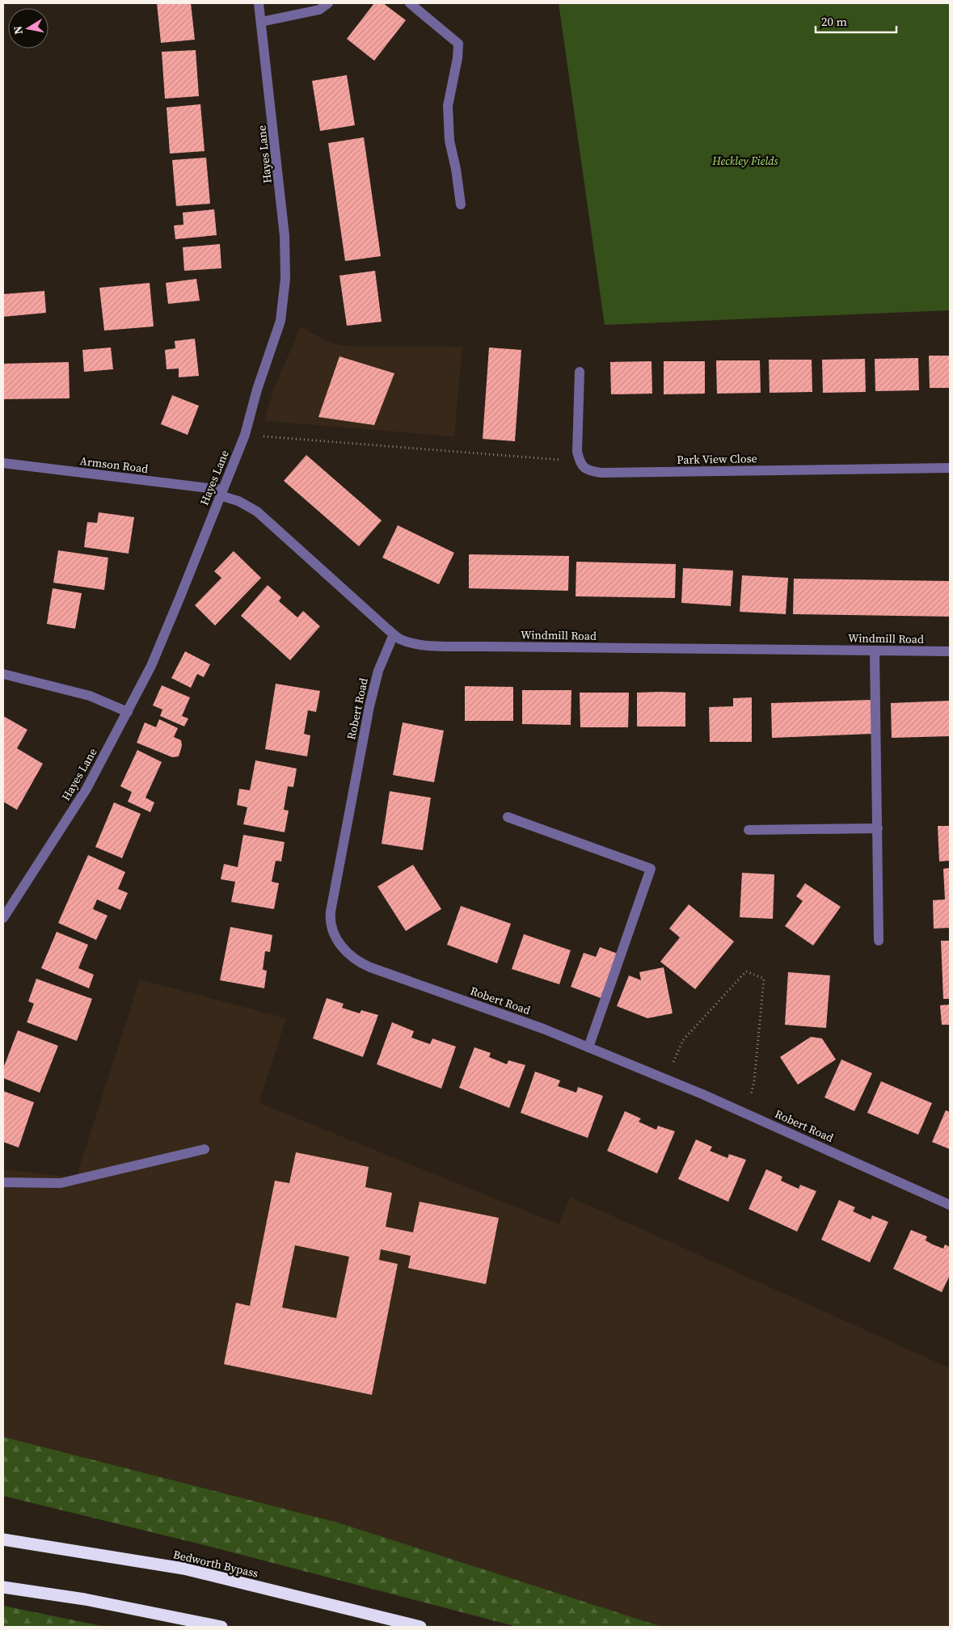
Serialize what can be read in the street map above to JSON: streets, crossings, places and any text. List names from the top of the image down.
{
  "streets": {
    "highway": ["Bedworth Bypass"],
    "street": [
      "Hayes Lane",
      "Park View Close",
      "Armson Road",
      "Windmill Road",
      "Robert Road"
    ]
  },
  "crossings": [
    ["Hayes Lane", "Armson Road"],
    ["Hayes Lane", "Windmill Road"],
    ["Armson Road", "Windmill Road"],
    ["Windmill Road", "Robert Road"]
  ],
  "parks": ["Heckley Fields"],
  "scale_bar": "20 m",
  "north": "left"
}
